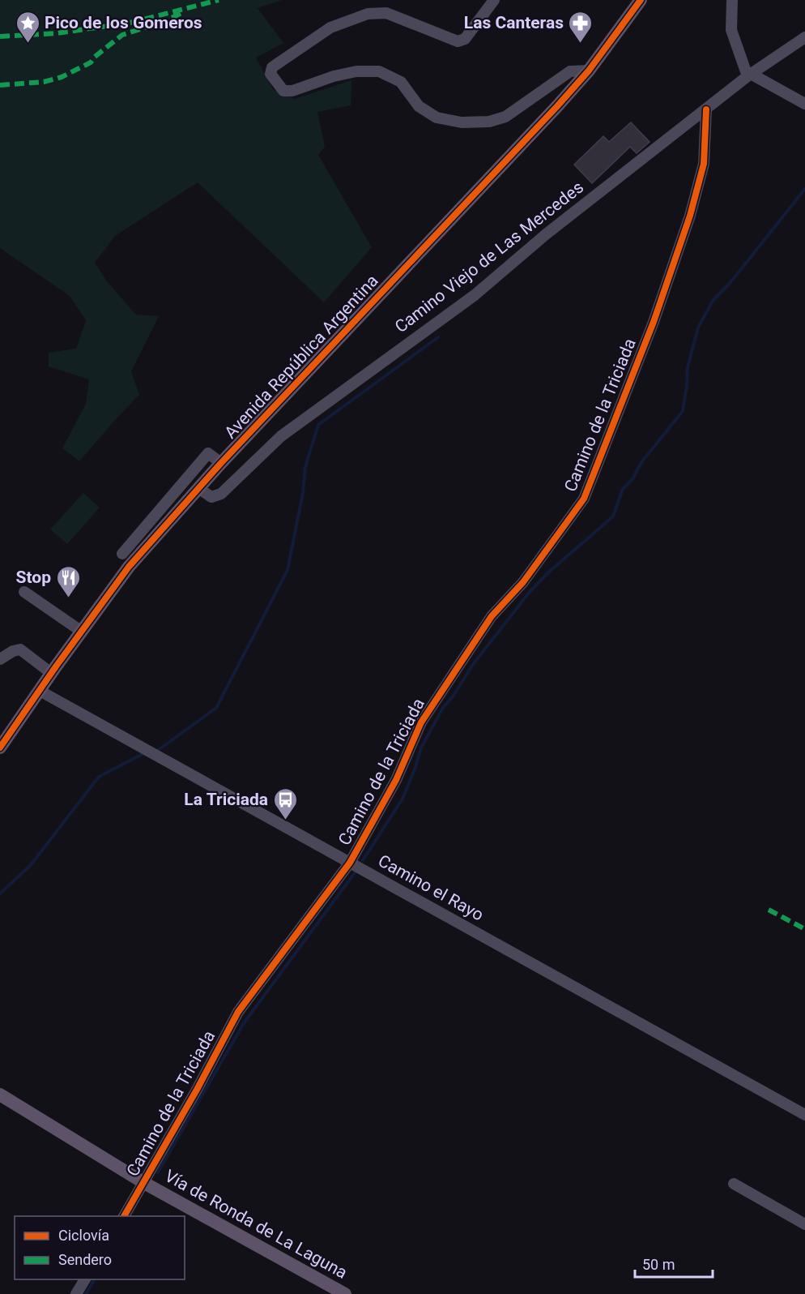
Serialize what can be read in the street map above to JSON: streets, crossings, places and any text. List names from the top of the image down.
{
  "streets": {
    "main road": ["Avenida República Argentina", "Vía de Ronda de La Laguna"],
    "street": ["Camino Viejo de Las Mercedes", "Camino de la Triciada", "Camino el Rayo"]
  },
  "crossings": [
    ["Camino Viejo de Las Mercedes", "Avenida República Argentina"],
    ["Camino Viejo de Las Mercedes", "Camino de la Triciada"],
    ["Avenida República Argentina", "Camino el Rayo"],
    ["Camino de la Triciada", "Camino el Rayo"],
    ["Camino de la Triciada", "Vía de Ronda de La Laguna"]
  ],
  "places": {
    "place": ["Pico de los Gomeros"],
    "pharmacy": ["Las Canteras"],
    "restaurant": ["Stop"],
    "bus stop": ["La Triciada"]
  },
  "legend": ["Ciclovía", "Sendero"],
  "scale_bar": "50 m"
}
